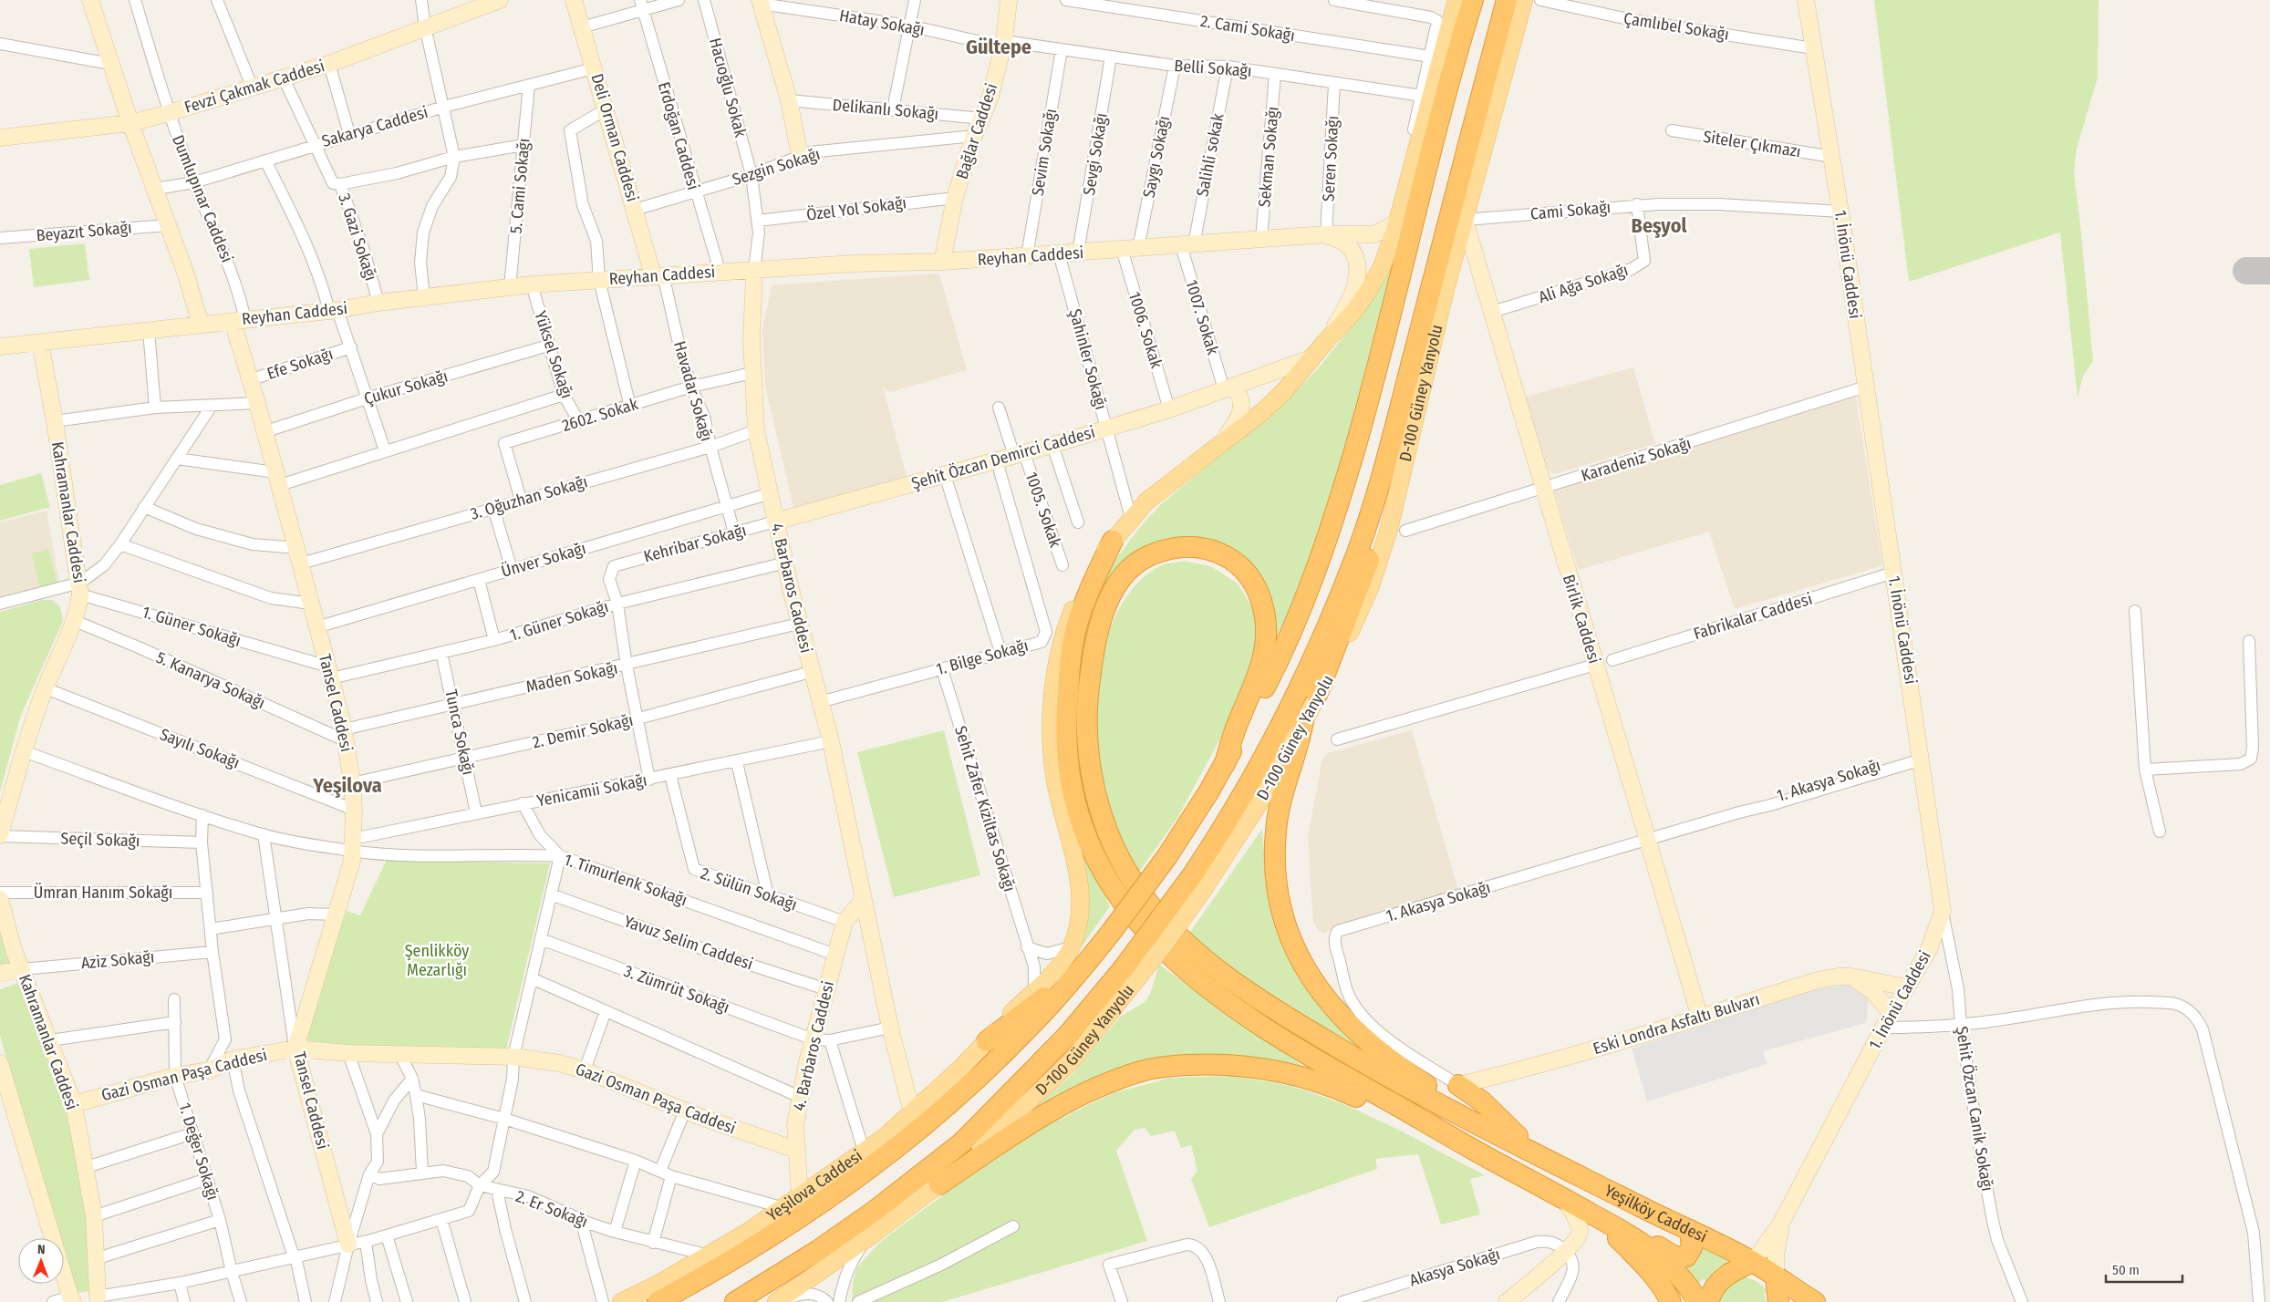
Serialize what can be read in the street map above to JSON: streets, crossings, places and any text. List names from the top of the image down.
{
  "streets": {
    "highway": ["Yeşilköy Caddesi"],
    "main road": ["D-100 Güney Yanyolu", "Yeşilova Caddesi"],
    "street": [
      "Hatay Sokağı",
      "Çamlıbel Sokağı",
      "2. Cami Sokağı",
      "Belli Sokağı",
      "Fevzi Çakmak Caddesi",
      "Hacıoğlu Sokak",
      "Delikanlı Sokağı",
      "Sakarya Caddesi",
      "Bağlar Caddesi",
      "Erdoğan Caddesi",
      "Deli Orman Caddesi",
      "Siteler Çıkmazı",
      "Sevim Sokağı",
      "Sevgi Sokağı",
      "Salihli sokak",
      "Saygı Sokağı",
      "Sekman Sokağı",
      "Seren Sokağı",
      "Sezgin Sokağı",
      "5. Cami Sokağı",
      "Dumlupınar Caddesi",
      "Özel Yol Sokağı",
      "Cami Sokağı",
      "Beyazıt Sokağı",
      "3. Gazi Sokağı",
      "Reyhan Caddesi",
      "1. İnönü Caddesi",
      "Ali Ağa Sokağı",
      "1007. Sokak",
      "1006. Sokak",
      "Yüksel Sokağı",
      "Şahinler Sokağı",
      "Efe Sokağı",
      "Çukur Sokağı",
      "Havadar Sokağı",
      "2602. Sokak",
      "Şehit Özcan Demirci Caddesi",
      "Karadeniz Sokağı",
      "3. Oğuzhan Sokağı",
      "1005. Sokak",
      "Kahramanlar Caddesi",
      "Kehribar Sokağı",
      "Ünver Sokağı",
      "4. Barbaros Caddesi",
      "Fabrikalar Caddesi",
      "Birlik Caddesi",
      "1. Güner Sokağı",
      "1. Bilge Sokağı",
      "Maden Sokağı",
      "5. Kanarya Sokağı",
      "Tansel Caddesi",
      "2. Demir Sokağı",
      "Tunca Sokağı",
      "Sayılı Sokağı",
      "1. Akasya Sokağı",
      "Yenicamii Sokağı",
      "Sehit Zafer Kiziltas Sokağı",
      "Seçil Sokağı",
      "1. Timurlenk Sokağı",
      "2. Sülün Sokağı",
      "Ümran Hanım Sokağı",
      "Yavuz Selim Caddesi",
      "Aziz Sokağı",
      "3. Zümrüt Sokağı",
      "Eski Londra Asfaltı Bulvarı",
      "Gazi Osman Paşa Caddesi",
      "Şehit Özcan Canik Sokağı",
      "1. Değer Sokağı",
      "2. Er Sokağı",
      "Akasya Sokağı"
    ]
  },
  "crossings": [
    ["Hatay Sokağı", "Belli Sokağı"],
    ["Hatay Sokağı", "Bağlar Caddesi"],
    ["Çamlıbel Sokağı", "1. İnönü Caddesi"],
    ["Belli Sokağı", "Bağlar Caddesi"],
    ["Belli Sokağı", "Sevim Sokağı"],
    ["Belli Sokağı", "Sevgi Sokağı"],
    ["Belli Sokağı", "Salihli sokak"],
    ["Belli Sokağı", "Saygı Sokağı"],
    ["Belli Sokağı", "Sekman Sokağı"],
    ["Belli Sokağı", "Seren Sokağı"],
    ["Fevzi Çakmak Caddesi", "Dumlupınar Caddesi"],
    ["Fevzi Çakmak Caddesi", "3. Gazi Sokağı"],
    ["Hacıoğlu Sokak", "Sezgin Sokağı"],
    ["Hacıoğlu Sokak", "Özel Yol Sokağı"],
    ["Hacıoğlu Sokak", "Reyhan Caddesi"],
    ["Hacıoğlu Sokak", "4. Barbaros Caddesi"],
    ["Delikanlı Sokağı", "Bağlar Caddesi"],
    ["Sakarya Caddesi", "Deli Orman Caddesi"],
    ["Sakarya Caddesi", "5. Cami Sokağı"],
    ["Sakarya Caddesi", "Dumlupınar Caddesi"],
    ["Sakarya Caddesi", "3. Gazi Sokağı"],
    ["Bağlar Caddesi", "Sezgin Sokağı"],
    ["Bağlar Caddesi", "Özel Yol Sokağı"],
    ["Bağlar Caddesi", "Reyhan Caddesi"],
    ["Erdoğan Caddesi", "Sezgin Sokağı"],
    ["Erdoğan Caddesi", "Reyhan Caddesi"],
    ["Deli Orman Caddesi", "Sezgin Sokağı"],
    ["Deli Orman Caddesi", "Reyhan Caddesi"],
    ["Deli Orman Caddesi", "Havadar Sokağı"],
    ["Siteler Çıkmazı", "1. İnönü Caddesi"],
    ["Sevim Sokağı", "Reyhan Caddesi"],
    ["Sevgi Sokağı", "Reyhan Caddesi"],
    ["Salihli sokak", "Reyhan Caddesi"],
    ["Salihli sokak", "1007. Sokak"],
    ["Saygı Sokağı", "Reyhan Caddesi"],
    ["Sekman Sokağı", "Reyhan Caddesi"],
    ["Seren Sokağı", "Reyhan Caddesi"],
    ["5. Cami Sokağı", "Reyhan Caddesi"],
    ["Dumlupınar Caddesi", "Reyhan Caddesi"],
    ["Dumlupınar Caddesi", "Tansel Caddesi"],
    ["Cami Sokağı", "1. İnönü Caddesi"],
    ["Cami Sokağı", "Ali Ağa Sokağı"],
    ["Cami Sokağı", "D-100 Güney Yanyolu"],
    ["Cami Sokağı", "Birlik Caddesi"],
    ["3. Gazi Sokağı", "Reyhan Caddesi"],
    ["Reyhan Caddesi", "1007. Sokak"],
    ["Reyhan Caddesi", "1006. Sokak"],
    ["Reyhan Caddesi", "Yüksel Sokağı"],
    ["Reyhan Caddesi", "Şahinler Sokağı"],
    ["Reyhan Caddesi", "Havadar Sokağı"],
    ["Reyhan Caddesi", "Kahramanlar Caddesi"],
    ["Reyhan Caddesi", "4. Barbaros Caddesi"],
    ["Reyhan Caddesi", "Tansel Caddesi"],
    ["Reyhan Caddesi", "Yeşilova Caddesi"],
    ["1. İnönü Caddesi", "Karadeniz Sokağı"],
    ["1. İnönü Caddesi", "Fabrikalar Caddesi"],
    ["1. İnönü Caddesi", "1. Akasya Sokağı"],
    ["1. İnönü Caddesi", "Eski Londra Asfaltı Bulvarı"],
    ["1. İnönü Caddesi", "Şehit Özcan Canik Sokağı"],
    ["Ali Ağa Sokağı", "Birlik Caddesi"],
    ["1007. Sokak", "Şehit Özcan Demirci Caddesi"],
    ["1006. Sokak", "Şehit Özcan Demirci Caddesi"],
    ["Yüksel Sokağı", "Çukur Sokağı"],
    ["Yüksel Sokağı", "2602. Sokak"],
    ["Şahinler Sokağı", "Şehit Özcan Demirci Caddesi"],
    ["Şahinler Sokağı", "Yeşilova Caddesi"],
    ["Efe Sokağı", "Tansel Caddesi"],
    ["Çukur Sokağı", "Tansel Caddesi"],
    ["Havadar Sokağı", "2602. Sokak"],
    ["Havadar Sokağı", "3. Oğuzhan Sokağı"],
    ["Havadar Sokağı", "Kehribar Sokağı"],
    ["Havadar Sokağı", "Ünver Sokağı"],
    ["D-100 Güney Yanyolu", "Birlik Caddesi"],
    ["2602. Sokak", "3. Oğuzhan Sokağı"],
    ["2602. Sokak", "4. Barbaros Caddesi"],
    ["Şehit Özcan Demirci Caddesi", "1005. Sokak"],
    ["Şehit Özcan Demirci Caddesi", "Kehribar Sokağı"],
    ["Şehit Özcan Demirci Caddesi", "4. Barbaros Caddesi"],
    ["Şehit Özcan Demirci Caddesi", "1. Bilge Sokağı"],
    ["Şehit Özcan Demirci Caddesi", "Yeşilova Caddesi"],
    ["Karadeniz Sokağı", "Birlik Caddesi"],
    ["3. Oğuzhan Sokağı", "4. Barbaros Caddesi"],
    ["3. Oğuzhan Sokağı", "Tansel Caddesi"],
    ["Kahramanlar Caddesi", "1. Güner Sokağı"],
    ["Kahramanlar Caddesi", "5. Kanarya Sokağı"],
    ["Kahramanlar Caddesi", "Sayılı Sokağı"],
    ["Kahramanlar Caddesi", "Seçil Sokağı"],
    ["Kahramanlar Caddesi", "1. Timurlenk Sokağı"],
    ["Kahramanlar Caddesi", "Aziz Sokağı"],
    ["Kahramanlar Caddesi", "Gazi Osman Paşa Caddesi"],
    ["Kehribar Sokağı", "4. Barbaros Caddesi"],
    ["Kehribar Sokağı", "1. Güner Sokağı"],
    ["Ünver Sokağı", "4. Barbaros Caddesi"],
    ["Ünver Sokağı", "Tansel Caddesi"],
    ["4. Barbaros Caddesi", "1. Güner Sokağı"],
    ["4. Barbaros Caddesi", "1. Bilge Sokağı"],
    ["4. Barbaros Caddesi", "Maden Sokağı"],
    ["4. Barbaros Caddesi", "2. Demir Sokağı"],
    ["4. Barbaros Caddesi", "Yenicamii Sokağı"],
    ["4. Barbaros Caddesi", "1. Timurlenk Sokağı"],
    ["4. Barbaros Caddesi", "2. Sülün Sokağı"],
    ["4. Barbaros Caddesi", "Yavuz Selim Caddesi"],
    ["4. Barbaros Caddesi", "3. Zümrüt Sokağı"],
    ["4. Barbaros Caddesi", "Gazi Osman Paşa Caddesi"],
    ["4. Barbaros Caddesi", "Yeşilova Caddesi"],
    ["Birlik Caddesi", "1. Akasya Sokağı"],
    ["Birlik Caddesi", "Eski Londra Asfaltı Bulvarı"],
    ["1. Güner Sokağı", "Tansel Caddesi"],
    ["1. Güner Sokağı", "Tunca Sokağı"],
    ["1. Bilge Sokağı", "Sehit Zafer Kiziltas Sokağı"],
    ["Maden Sokağı", "5. Kanarya Sokağı"],
    ["Maden Sokağı", "Tansel Caddesi"],
    ["Maden Sokağı", "Tunca Sokağı"],
    ["5. Kanarya Sokağı", "Tansel Caddesi"],
    ["Tansel Caddesi", "2. Demir Sokağı"],
    ["Tansel Caddesi", "Sayılı Sokağı"],
    ["Tansel Caddesi", "Yenicamii Sokağı"],
    ["Tansel Caddesi", "1. Timurlenk Sokağı"],
    ["Tansel Caddesi", "Gazi Osman Paşa Caddesi"],
    ["2. Demir Sokağı", "Tunca Sokağı"],
    ["Tunca Sokağı", "Yenicamii Sokağı"],
    ["1. Akasya Sokağı", "Eski Londra Asfaltı Bulvarı"],
    ["Yenicamii Sokağı", "1. Timurlenk Sokağı"],
    ["Yenicamii Sokağı", "2. Sülün Sokağı"],
    ["Sehit Zafer Kiziltas Sokağı", "Yeşilova Caddesi"],
    ["Gazi Osman Paşa Caddesi", "1. Değer Sokağı"],
    ["Yeşilova Caddesi", "2. Er Sokağı"]
  ],
  "districts": ["Gültepe", "Beşyol", "Yeşilova"],
  "parks": ["Şenlikköy Mezarlığı"],
  "scale_bar": "50 m",
  "north": "top"
}
